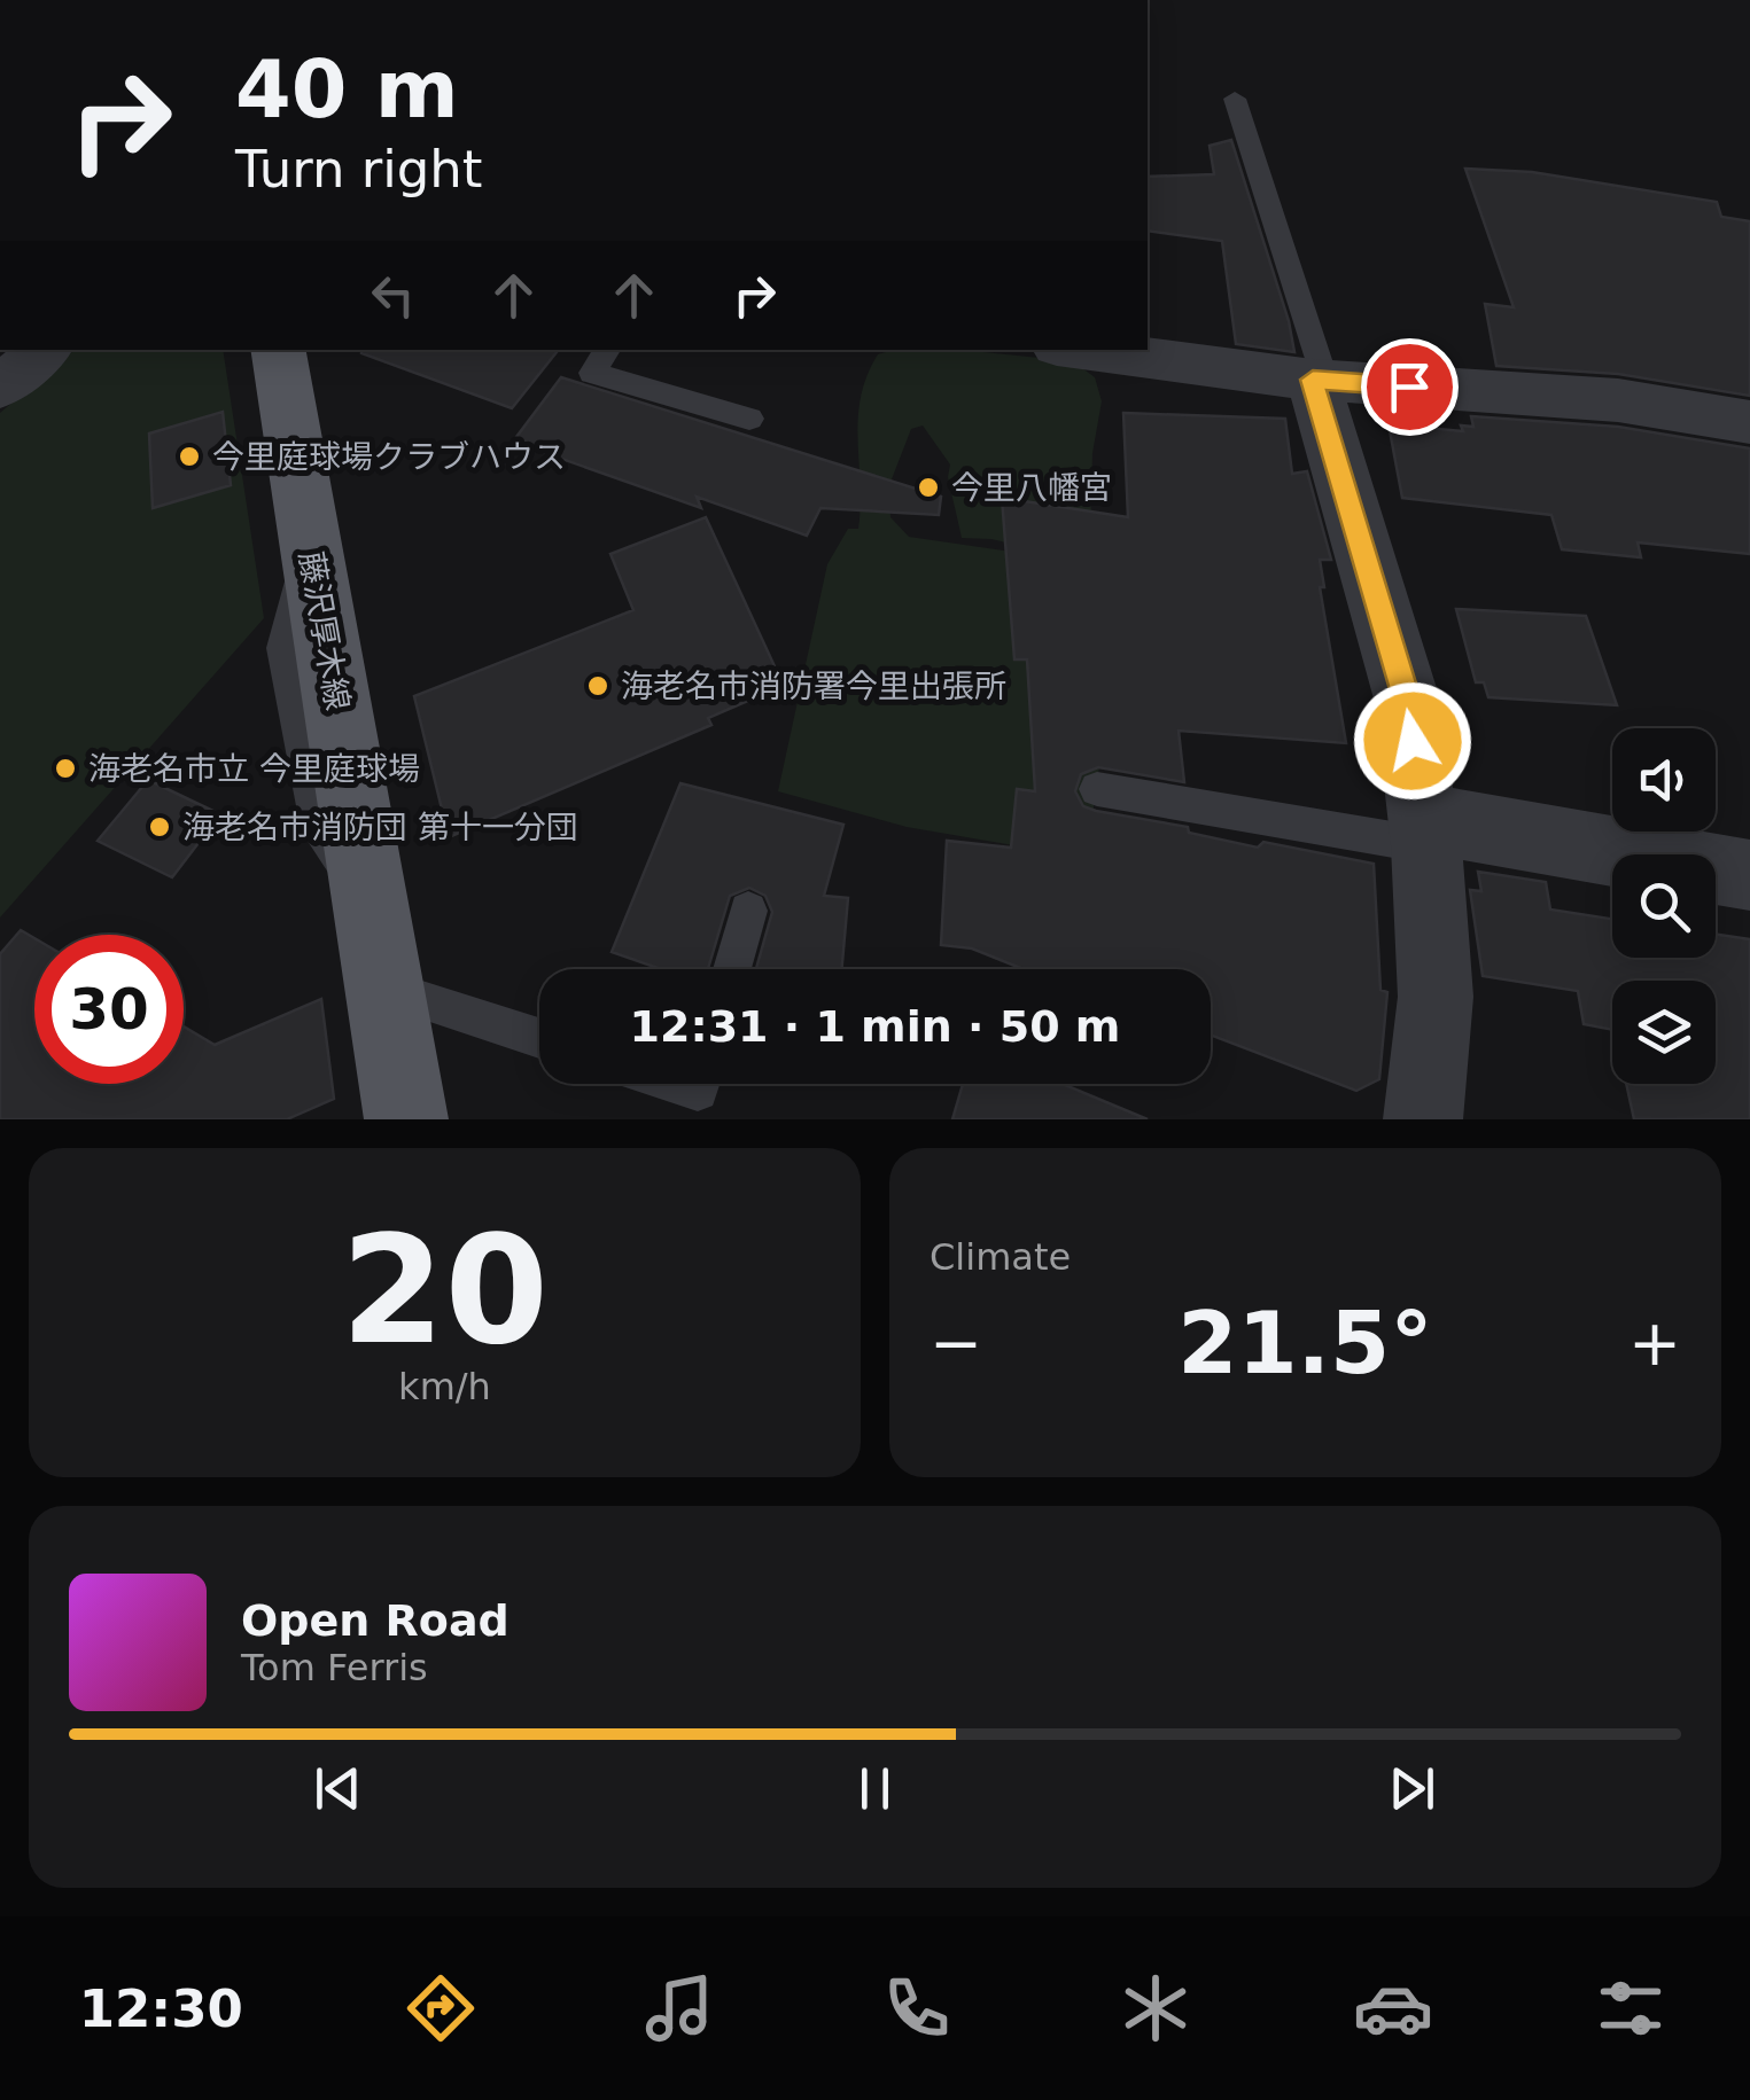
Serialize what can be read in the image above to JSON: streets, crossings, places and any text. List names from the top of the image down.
{
  "streets": {
    "main road": ["藤沢厚木線"]
  },
  "places": [
    "今里庭球場クラブハウス",
    "今里八幡宮",
    "海老名市消防署今里出張所",
    "海老名市立 今里庭球場",
    "海老名市消防団 第十一分団"
  ],
  "page": {
    "turn": ["40 m", "Turn right"],
    "limit": "30",
    "trip": "12:31 · 1 min · 50 m",
    "tile": [
      ["20", "km/h"],
      "Climate"
    ],
    "heat": ["−", "21.5°", "+"],
    "song": ["Open Road", "Tom Ferris"],
    "tabs": "12:30"
  }
}
